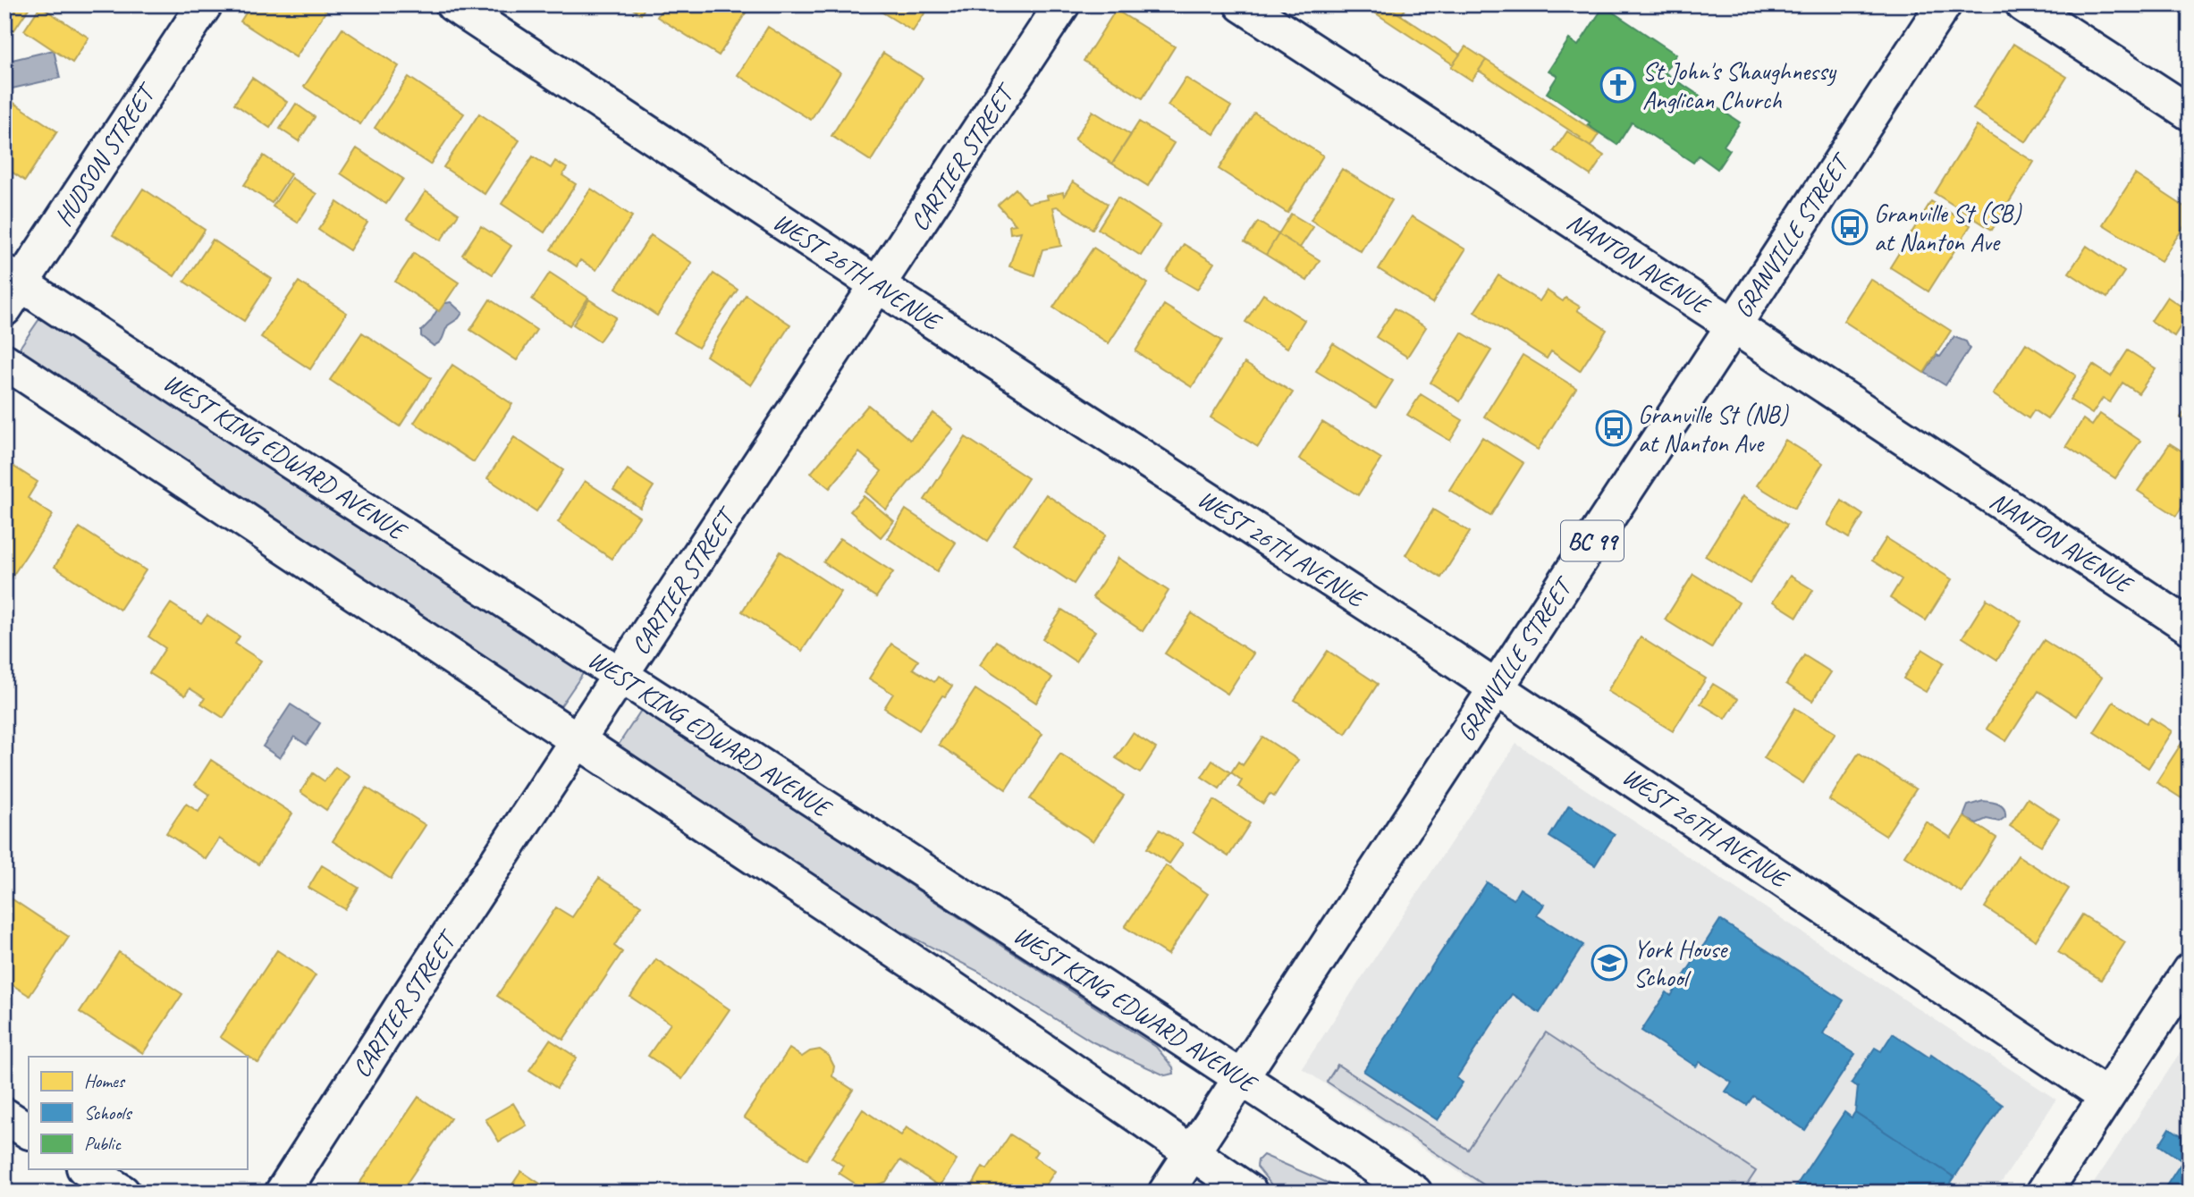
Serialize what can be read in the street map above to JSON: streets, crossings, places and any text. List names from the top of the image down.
{
  "streets": {
    "main road": [
      "HUDSON STREET",
      "CARTIER STREET",
      "GRANVILLE STREET",
      "NANTON AVENUE",
      "WEST 26TH AVENUE",
      "WEST KING EDWARD AVENUE",
      "BC 99"
    ]
  },
  "crossings": [
    ["HUDSON STREET", "WEST KING EDWARD AVENUE"],
    ["CARTIER STREET", "WEST 26TH AVENUE"],
    ["CARTIER STREET", "WEST KING EDWARD AVENUE"],
    ["GRANVILLE STREET", "NANTON AVENUE"],
    ["GRANVILLE STREET", "WEST 26TH AVENUE"],
    ["GRANVILLE STREET", "WEST KING EDWARD AVENUE"]
  ],
  "places": {
    "church": ["St John's Shaughnessy Anglican Church"],
    "bus stop": ["Granville St (SB) at Nanton Ave", "Granville St (NB) at Nanton Ave"],
    "school or university": ["York House School"]
  },
  "legend": ["Homes", "Schools", "Public"]
}
